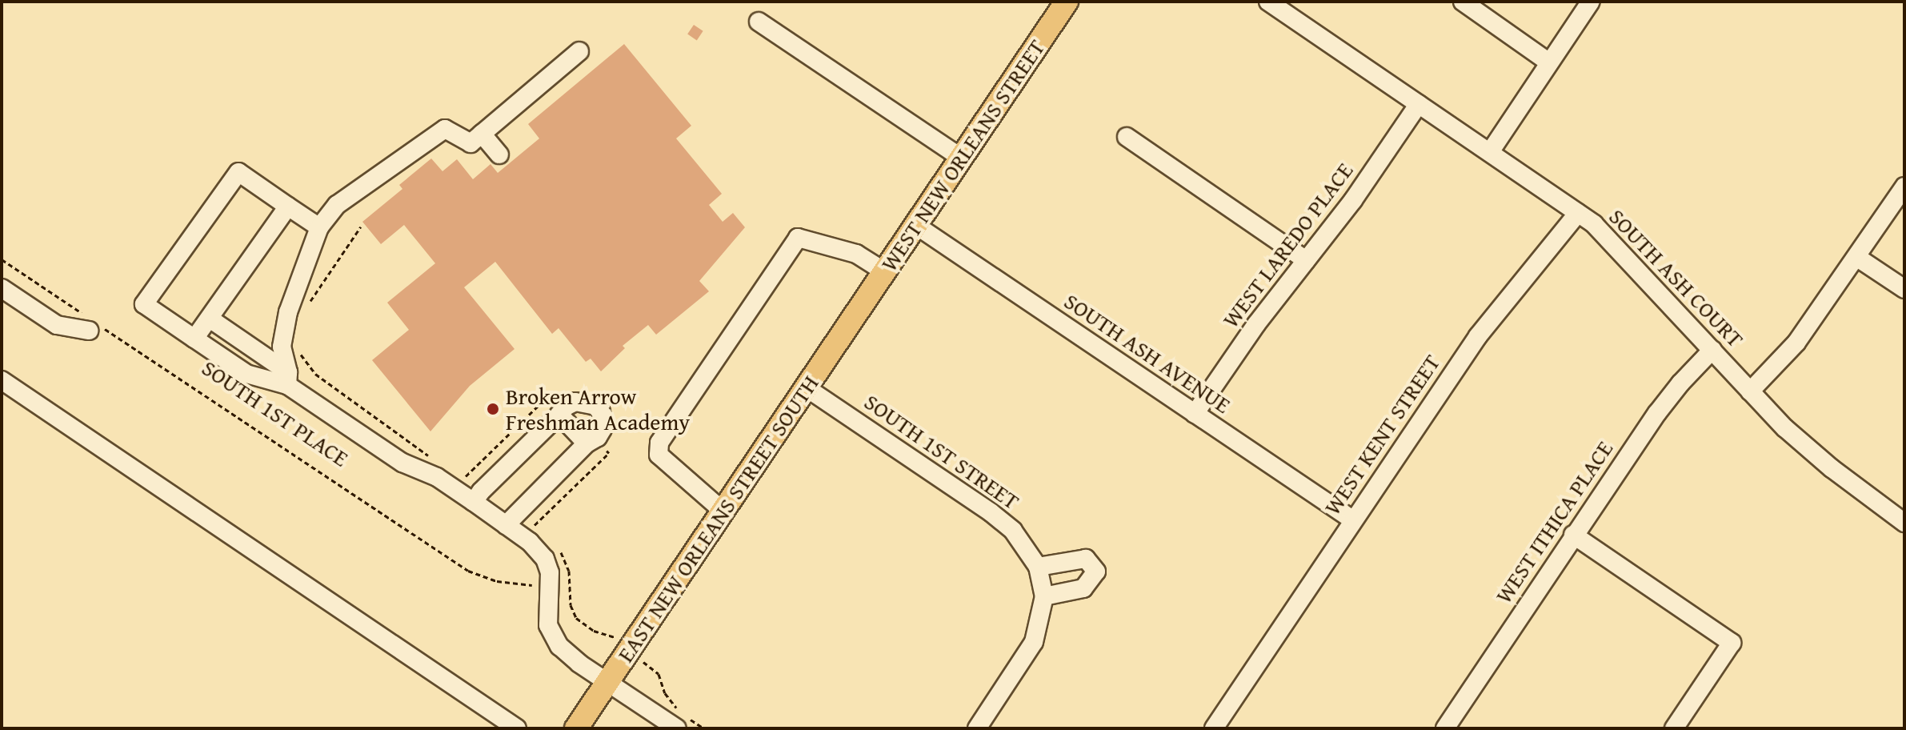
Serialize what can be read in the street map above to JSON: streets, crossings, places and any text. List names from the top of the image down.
{
  "streets": {
    "main road": ["WEST NEW ORLEANS STREET", "EAST NEW ORLEANS STREET SOUTH"],
    "street": [
      "WEST LAREDO PLACE",
      "SOUTH ASH COURT",
      "SOUTH ASH AVENUE",
      "WEST KENT STREET",
      "SOUTH 1ST STREET",
      "WEST ITHICA PLACE"
    ],
    "path": ["SOUTH 1ST PLACE"]
  },
  "crossings": [
    ["WEST NEW ORLEANS STREET", "SOUTH ASH AVENUE"],
    ["WEST NEW ORLEANS STREET", "EAST NEW ORLEANS STREET SOUTH"],
    ["WEST LAREDO PLACE", "SOUTH ASH COURT"],
    ["WEST LAREDO PLACE", "SOUTH ASH AVENUE"],
    ["SOUTH ASH COURT", "WEST KENT STREET"],
    ["SOUTH ASH COURT", "WEST ITHICA PLACE"],
    ["SOUTH ASH AVENUE", "WEST KENT STREET"],
    ["SOUTH 1ST STREET", "EAST NEW ORLEANS STREET SOUTH"]
  ],
  "places": ["Broken Arrow Freshman Academy"]
}
